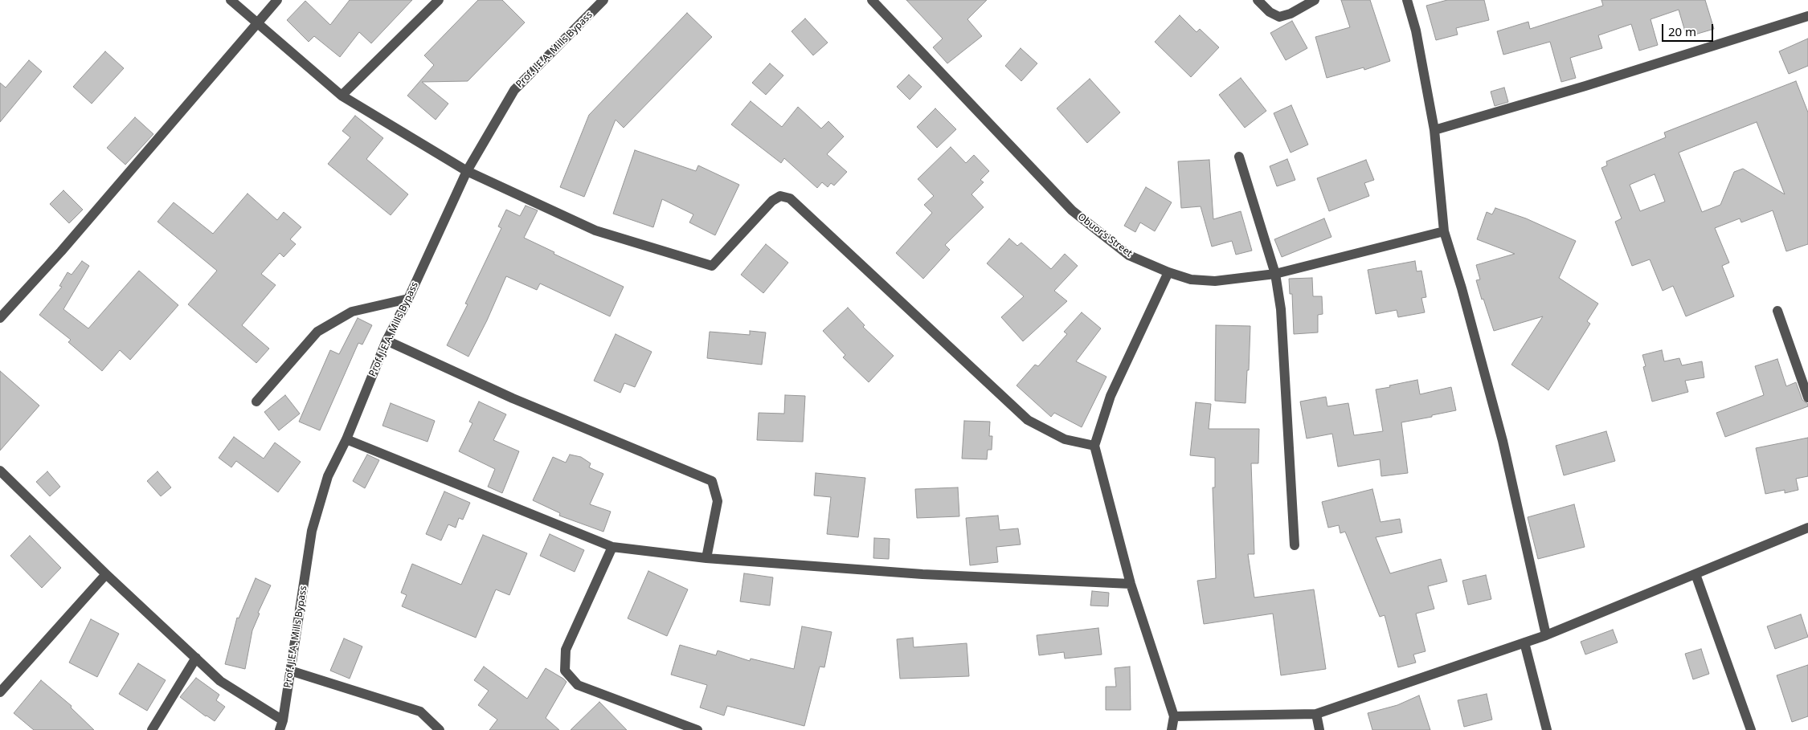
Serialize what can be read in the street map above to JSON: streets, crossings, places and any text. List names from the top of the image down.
{
  "streets": {
    "street": ["Prof. J.E.A. Mills Bypass", "Obuor’s Street"]
  },
  "scale_bar": "20 m"
}
